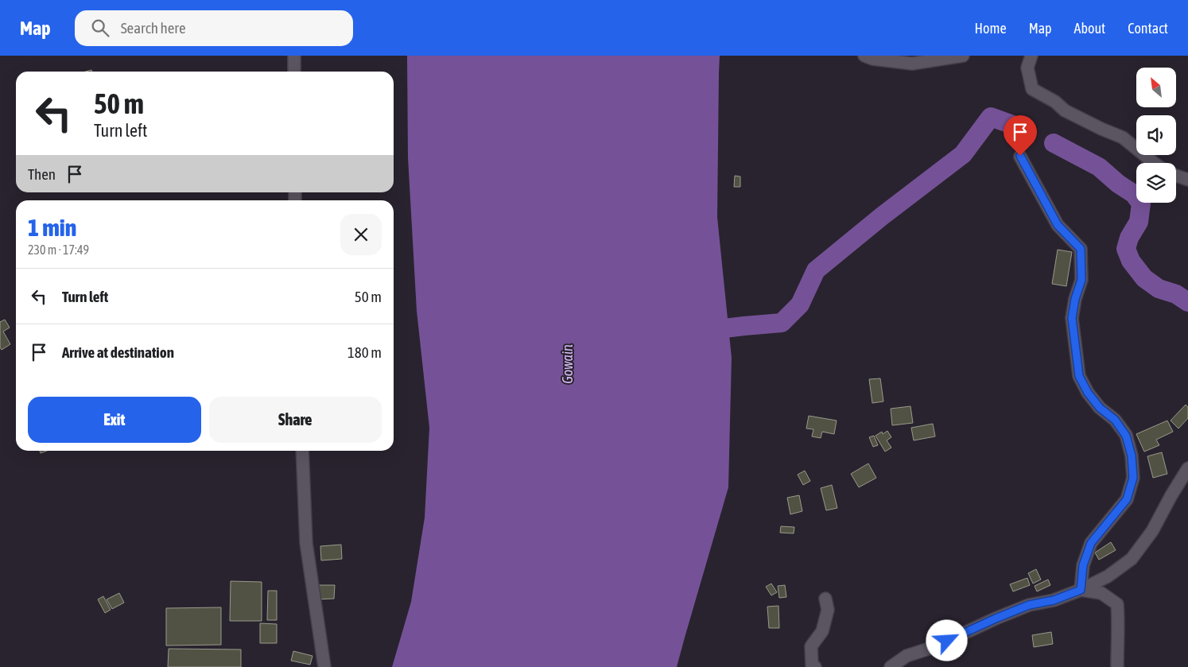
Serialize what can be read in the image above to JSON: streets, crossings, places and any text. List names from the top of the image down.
{
  "water": ["Gowain"],
  "north": "top left",
  "page": {
    "header": "Map",
    "search": "Search here",
    "nav": [
      "Home",
      "Map",
      "About",
      "Contact"
    ],
    "turn": ["50 m", "Turn left"],
    "then": "Then",
    "heading": ["1 min", "230 m · 17:49"],
    "list": [
      {
        "name": "Turn left",
        "value": "50 m"
      },
      {
        "name": "Arrive at destination",
        "value": "180 m"
      }
    ],
    "buttons": ["Exit", "Share"]
  }
}
